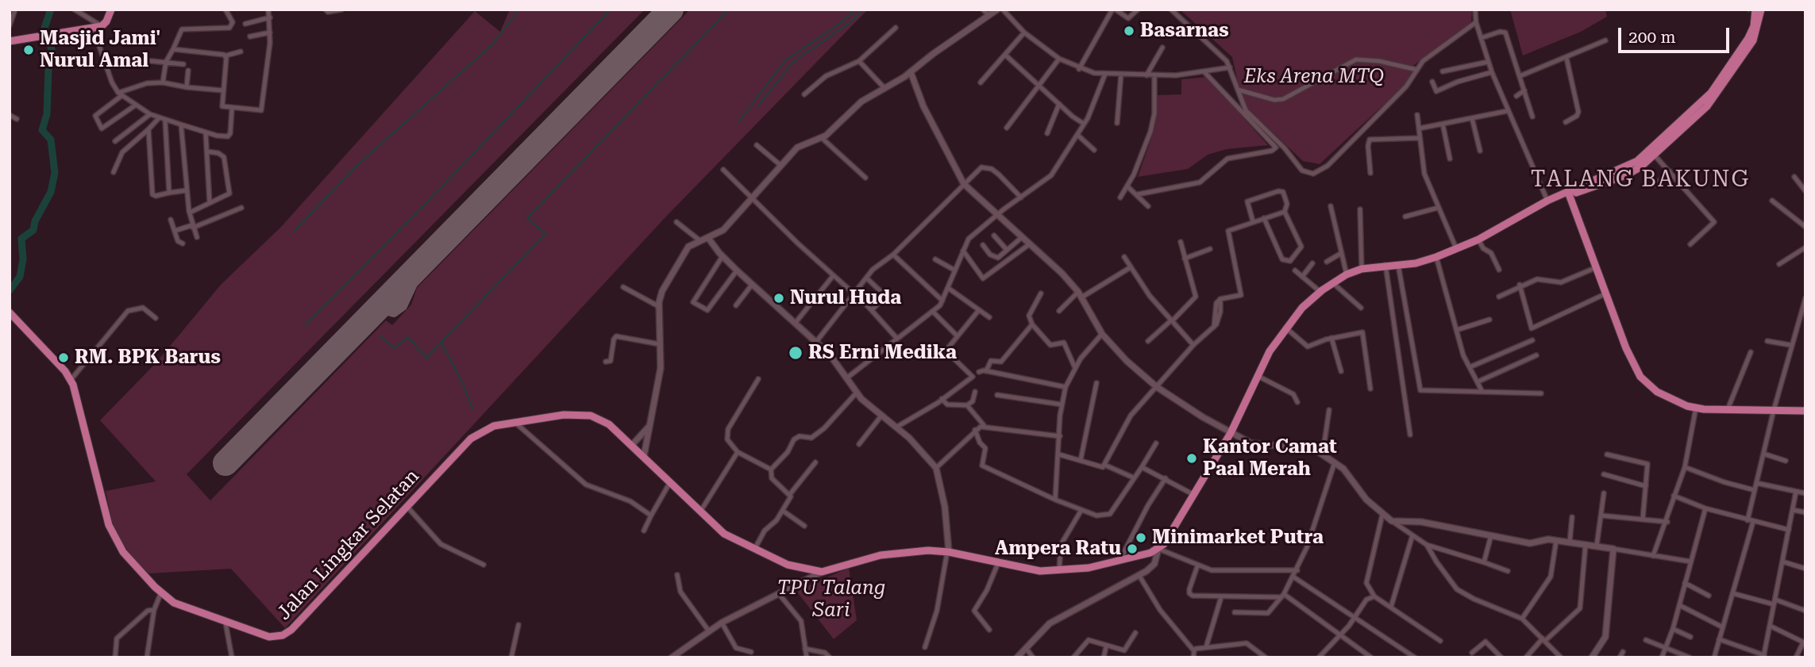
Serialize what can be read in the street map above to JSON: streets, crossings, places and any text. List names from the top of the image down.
{
  "streets": {
    "highway": ["Jalan Lingkar Selatan"]
  },
  "districts": ["TALANG BAKUNG"],
  "parks": ["Eks Arena MTQ", "TPU Talang Sari"],
  "places": [
    "Basarnas",
    "Masjid Jami' Nurul Amal",
    "Nurul Huda",
    "RS Erni Medika",
    "RM. BPK Barus",
    "Kantor Camat Paal Merah",
    "Minimarket Putra",
    "Ampera Ratu"
  ],
  "scale_bar": "200 m"
}
